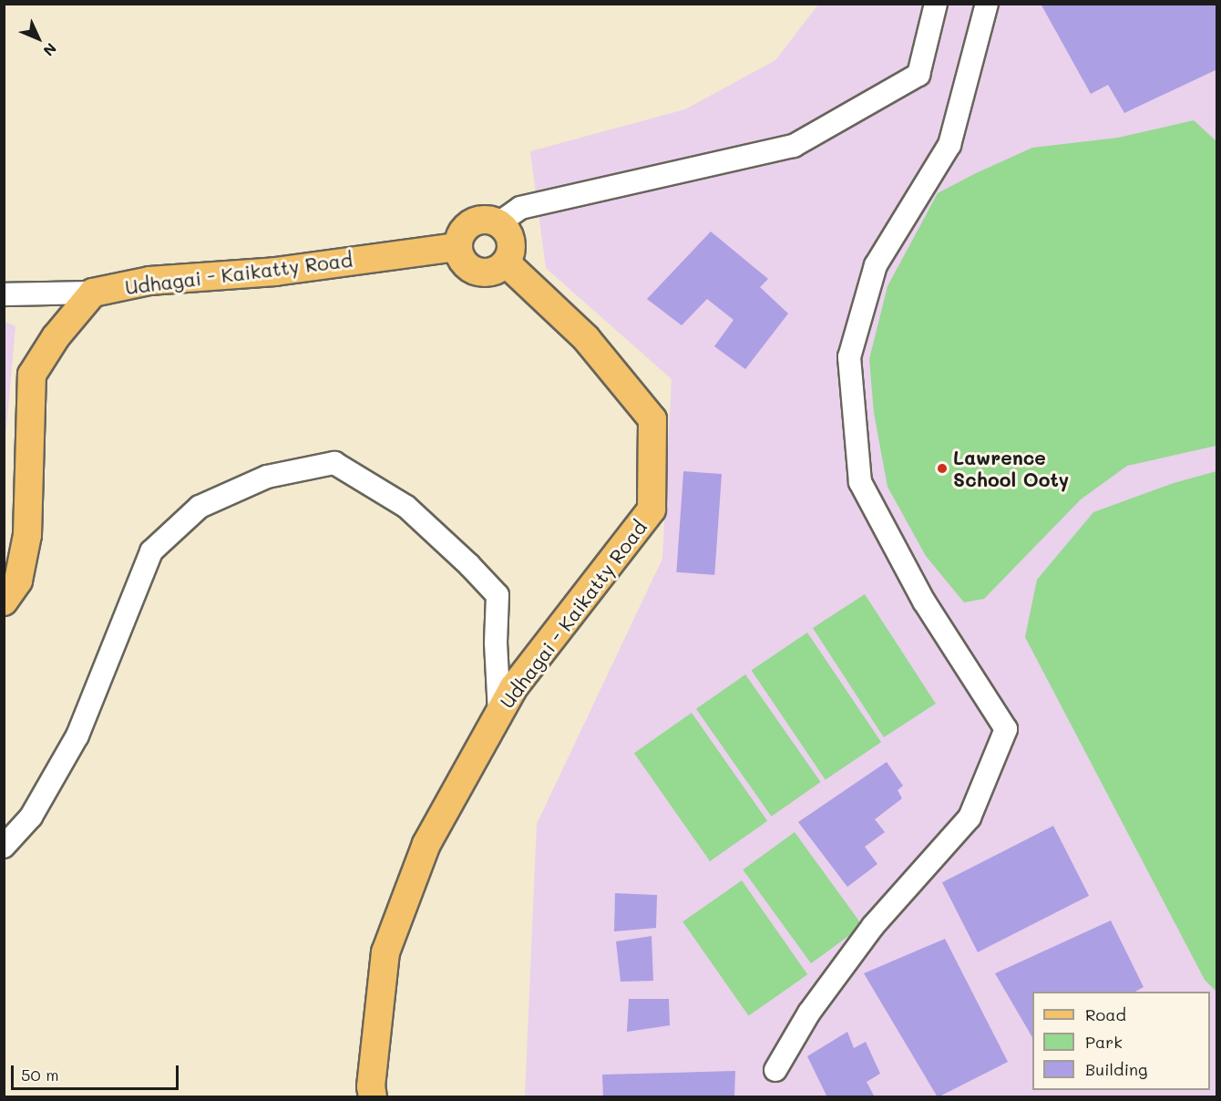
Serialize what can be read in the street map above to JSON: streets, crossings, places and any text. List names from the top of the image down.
{
  "streets": {
    "main road": ["Udhagai - Kaikatty Road"]
  },
  "places": ["Lawrence School Ooty"],
  "legend": ["Road", "Park", "Building"],
  "scale_bar": "50 m",
  "north": "bottom right"
}
